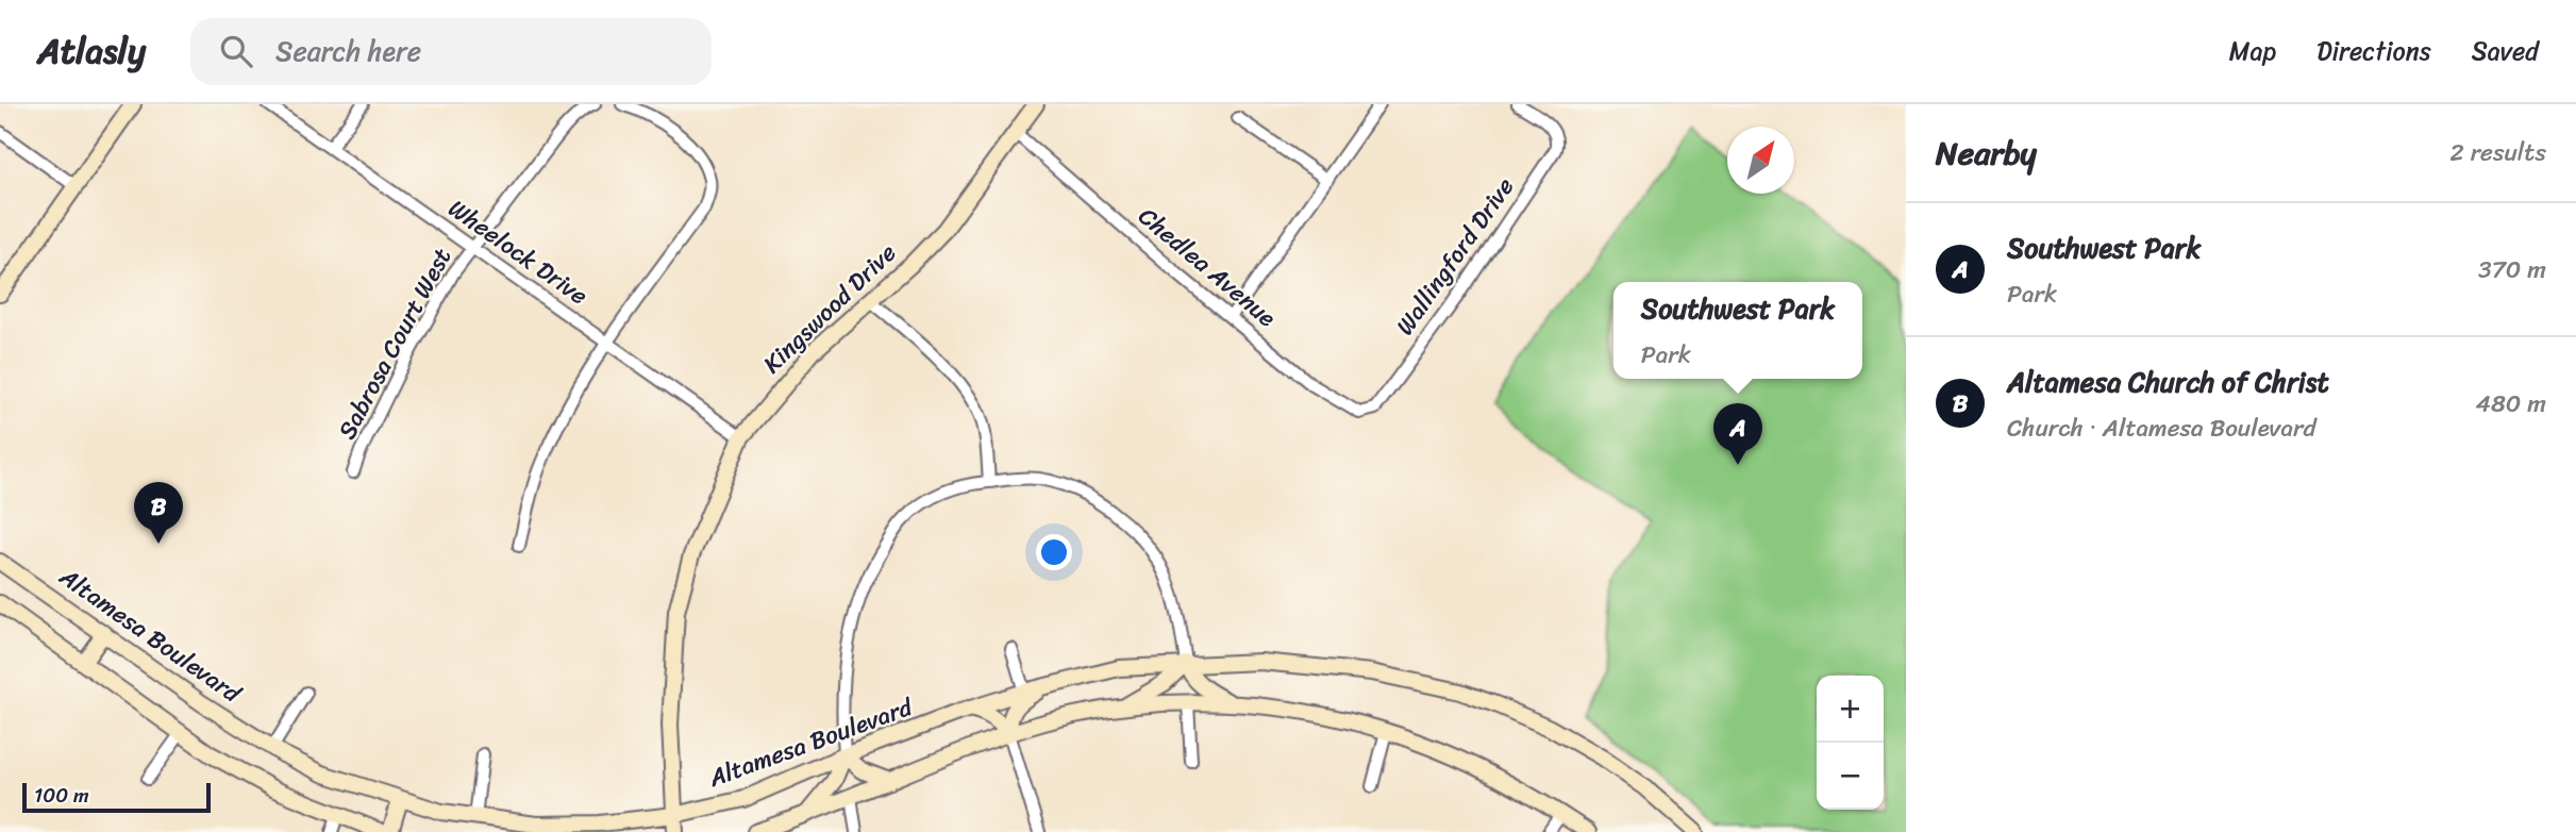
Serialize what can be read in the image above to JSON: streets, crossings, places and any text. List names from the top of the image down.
{
  "streets": {
    "main road": ["Kingswood Drive", "Altamesa Boulevard"],
    "street": [
      "Wheelock Drive",
      "Wallingford Drive",
      "Chedlea Avenue",
      "Sabrosa Court West"
    ]
  },
  "crossings": [
    ["Wheelock Drive", "Kingswood Drive"],
    ["Wheelock Drive", "Sabrosa Court West"],
    ["Wallingford Drive", "Chedlea Avenue"],
    ["Chedlea Avenue", "Kingswood Drive"],
    ["Kingswood Drive", "Altamesa Boulevard"]
  ],
  "scale_bar": "100 m",
  "north": "top right",
  "page": {
    "header": "Atlasly",
    "search": "Search here",
    "nav": ["Map", "Directions", "Saved"],
    "heading": ["Nearby", "2 results"],
    "list": [
      {
        "mark": "A",
        "name": "Southwest Park",
        "note": "Park",
        "value": "370 m"
      },
      {
        "mark": "B",
        "name": "Altamesa Church of Christ",
        "note": "Church · Altamesa Boulevard",
        "value": "480 m"
      }
    ],
    "popup": ["Southwest Park", "Park"],
    "pins": ["A", "B"],
    "map_buttons": ["+", "−"],
    "scale": "100 m"
  }
}
